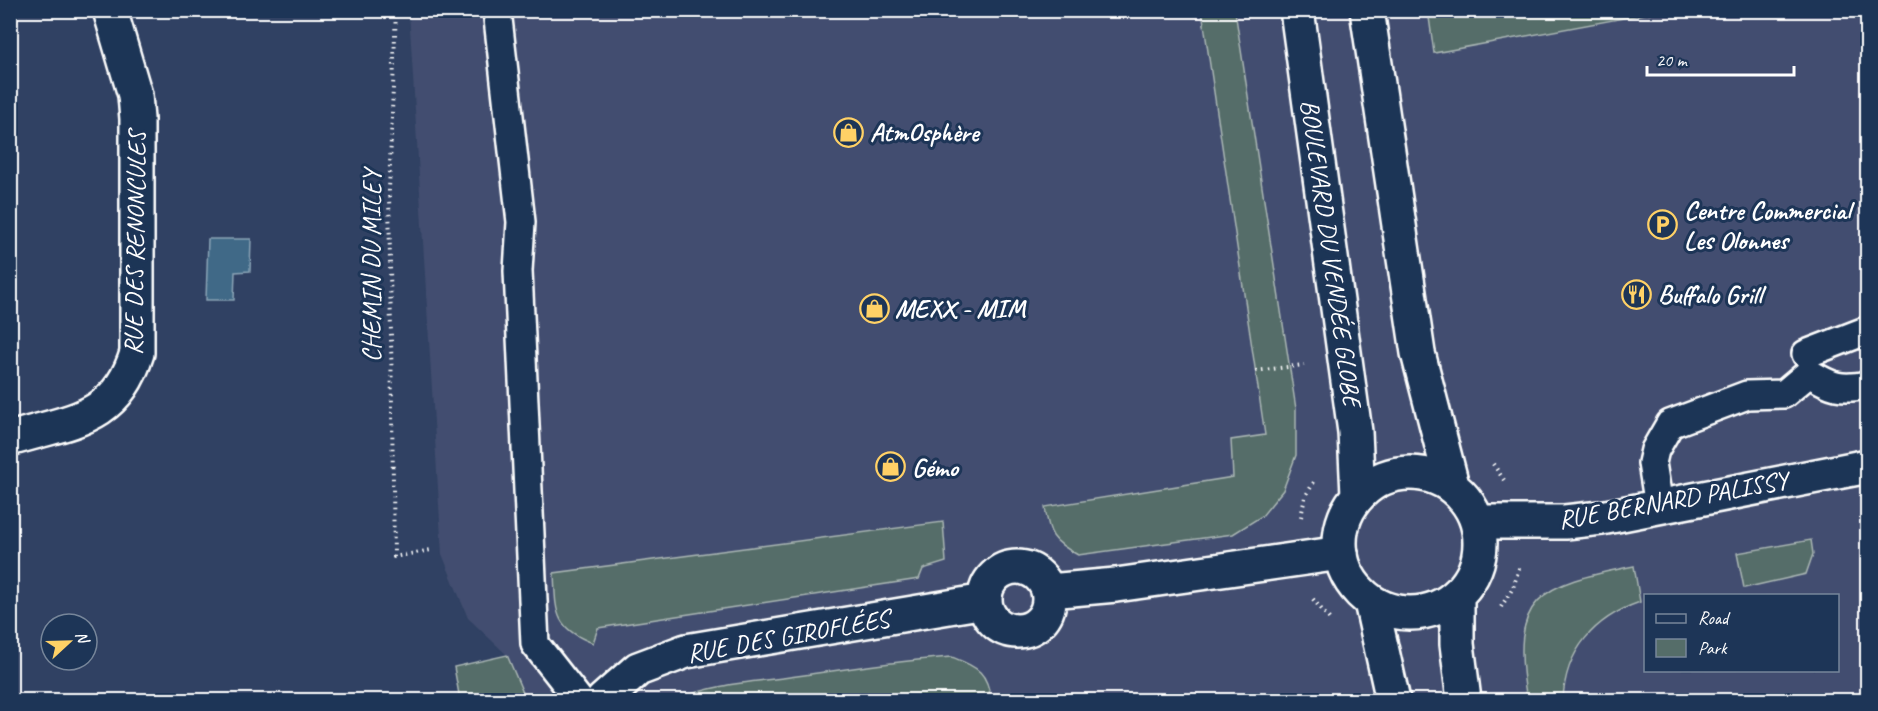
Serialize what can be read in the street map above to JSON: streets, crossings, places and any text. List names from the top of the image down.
{
  "streets": {
    "street": [
      "RUE DES RENONCULES",
      "BOULEVARD DU VENDÉE GLOBE",
      "RUE BERNARD PALISSY",
      "RUE DES GIROFLÉES"
    ],
    "path": ["CHEMIN DU MILEY"]
  },
  "crossings": [
    ["BOULEVARD DU VENDÉE GLOBE", "RUE BERNARD PALISSY"]
  ],
  "places": {
    "shop": ["AtmOsphère", "MEXX - MIM", "Gémo"],
    "parking": ["Centre Commercial Les Olonnes"],
    "restaurant": ["Buffalo Grill"]
  },
  "legend": ["Road", "Park"],
  "scale_bar": "20 m",
  "north": "right"
}
